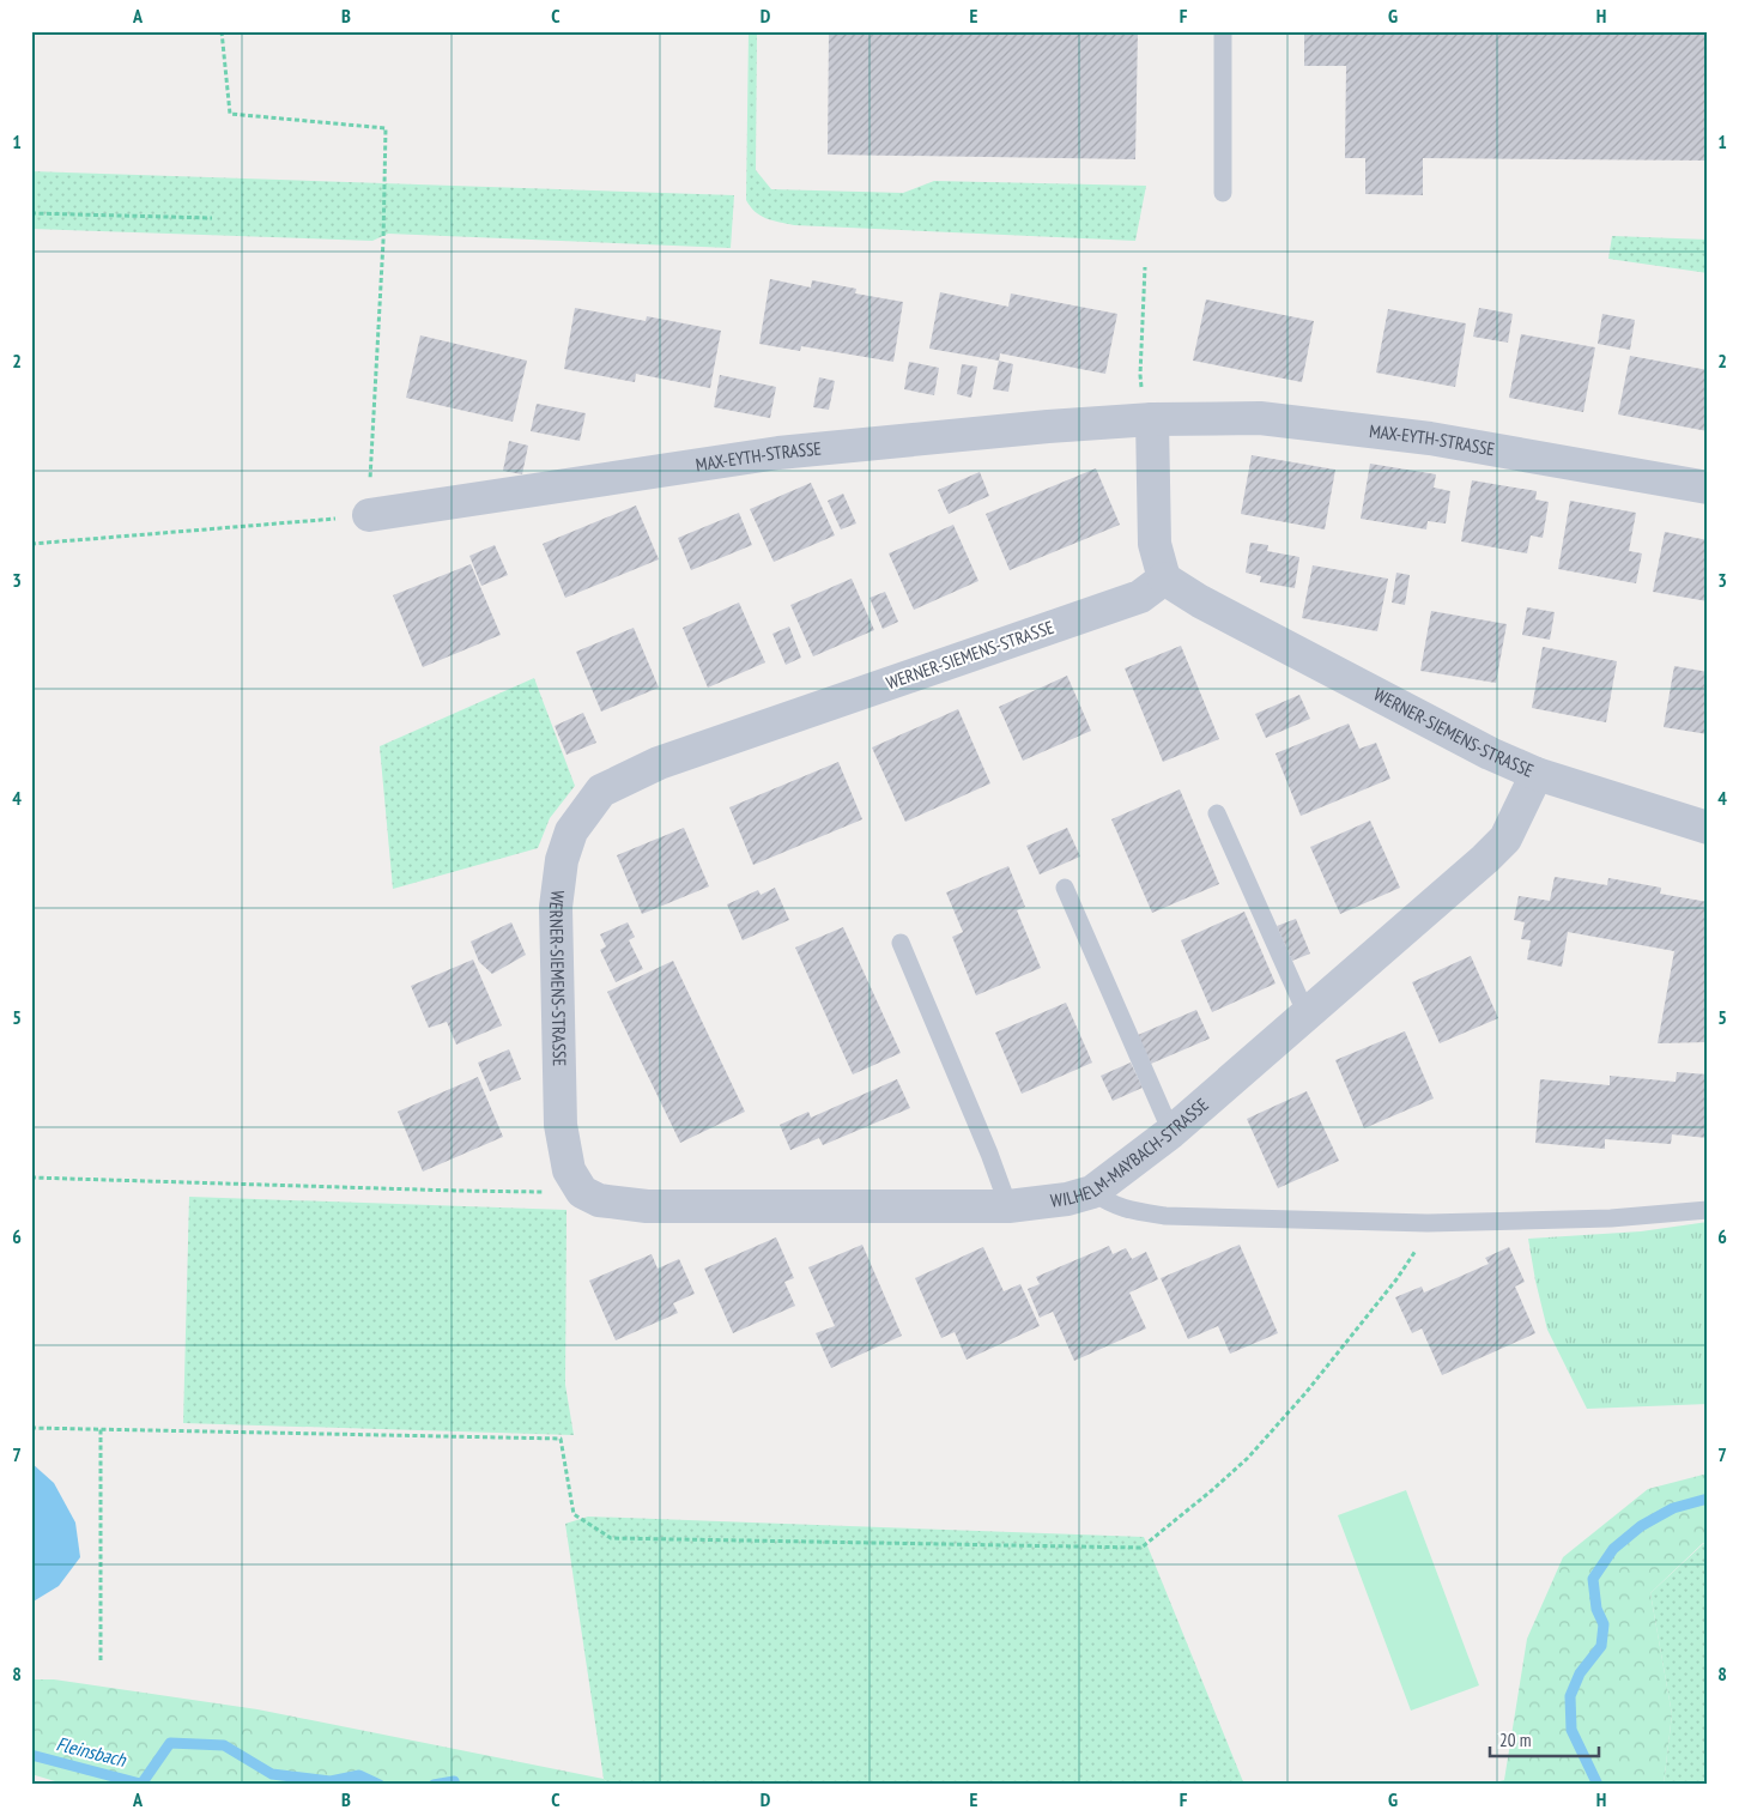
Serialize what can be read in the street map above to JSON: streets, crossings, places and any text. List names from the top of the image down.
{
  "streets": {
    "street": ["MAX-EYTH-STRASSE", "WERNER-SIEMENS-STRASSE", "WILHELM-MAYBACH-STRASSE"]
  },
  "crossings": [
    ["WERNER-SIEMENS-STRASSE", "WILHELM-MAYBACH-STRASSE"]
  ],
  "water": ["Fleinsbach"],
  "scale_bar": "20 m",
  "grid": {
    "columns": [
      "A",
      "B",
      "C",
      "D",
      "E",
      "F",
      "G",
      "H"
    ],
    "rows": [
      "1",
      "2",
      "3",
      "4",
      "5",
      "6",
      "7",
      "8"
    ]
  }
}
